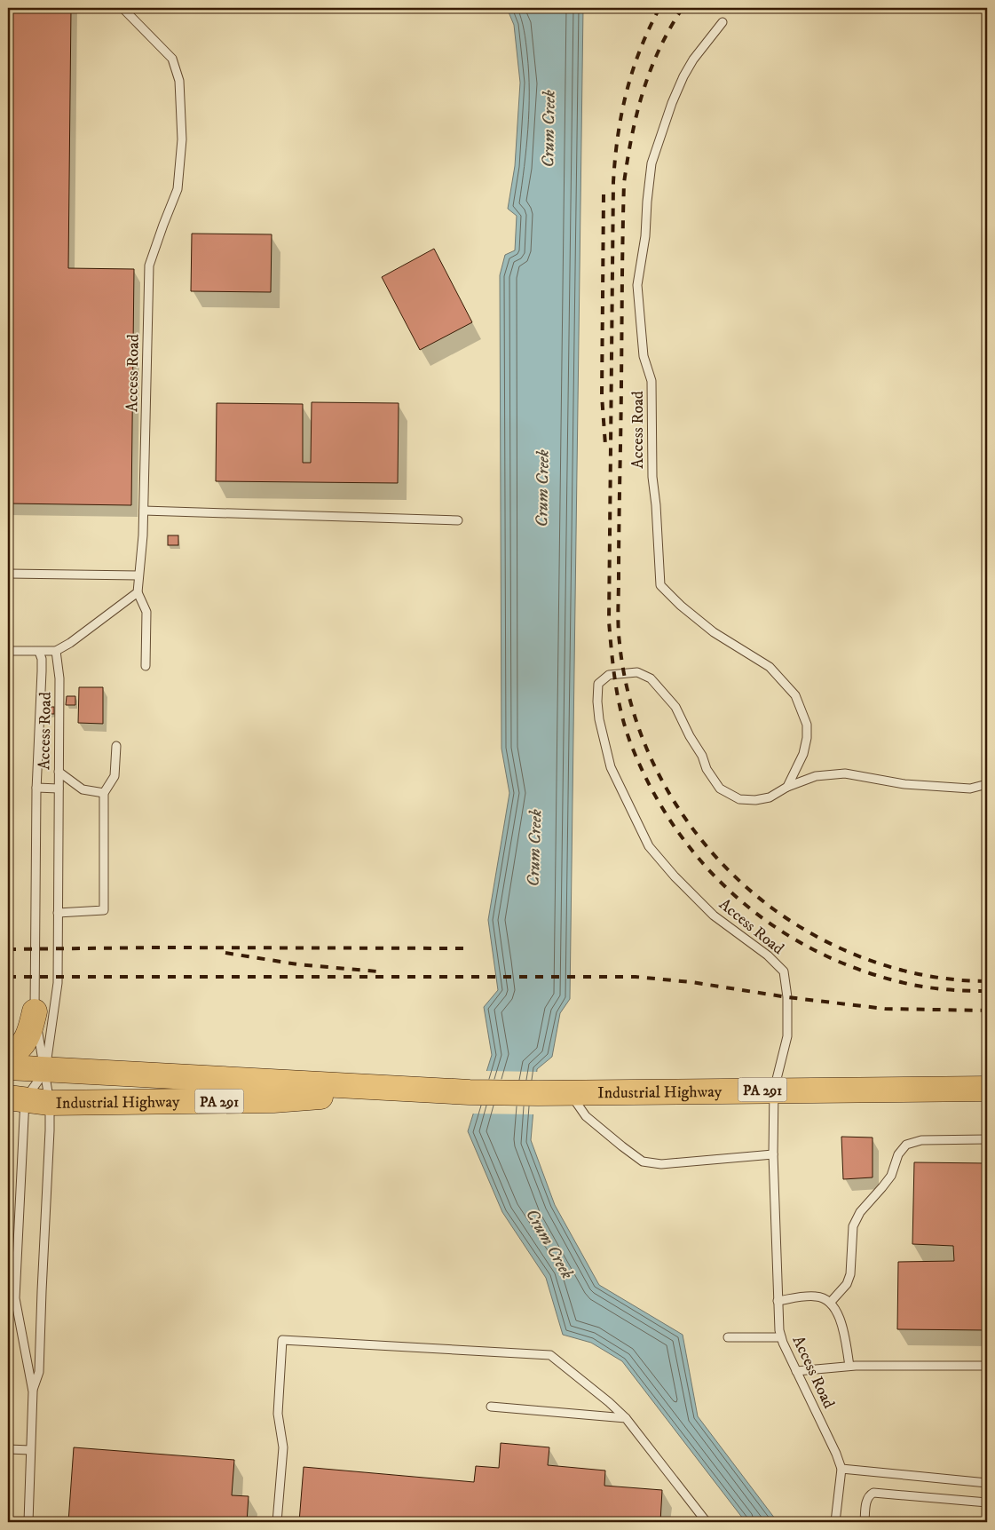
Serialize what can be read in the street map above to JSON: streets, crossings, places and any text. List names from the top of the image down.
{
  "streets": {
    "main road": ["PA 291", "Industrial Highway"],
    "lane": ["Access Road"]
  },
  "crossings": [
    ["Access Road", "Industrial Highway"]
  ],
  "water": ["Crum Creek"]
}
